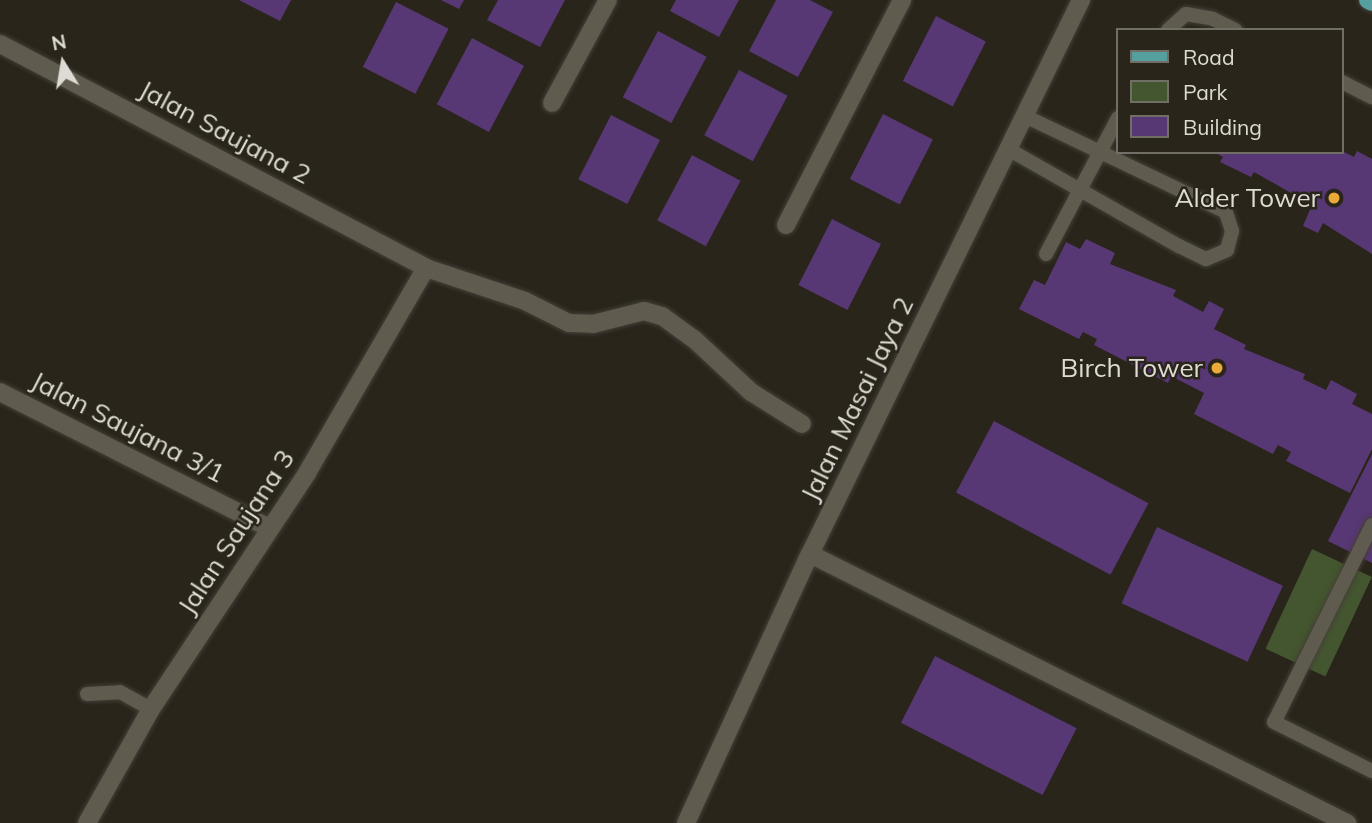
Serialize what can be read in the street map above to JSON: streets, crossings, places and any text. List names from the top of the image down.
{
  "streets": {
    "street": [
      "Jalan Saujana 2",
      "Jalan Masai Jaya 2",
      "Jalan Saujana 3/1",
      "Jalan Saujana 3"
    ]
  },
  "crossings": [
    ["Jalan Saujana 2", "Jalan Saujana 3"],
    ["Jalan Saujana 3/1", "Jalan Saujana 3"]
  ],
  "places": ["Alder Tower", "Birch Tower"],
  "legend": ["Road", "Park", "Building"],
  "north": "top"
}
